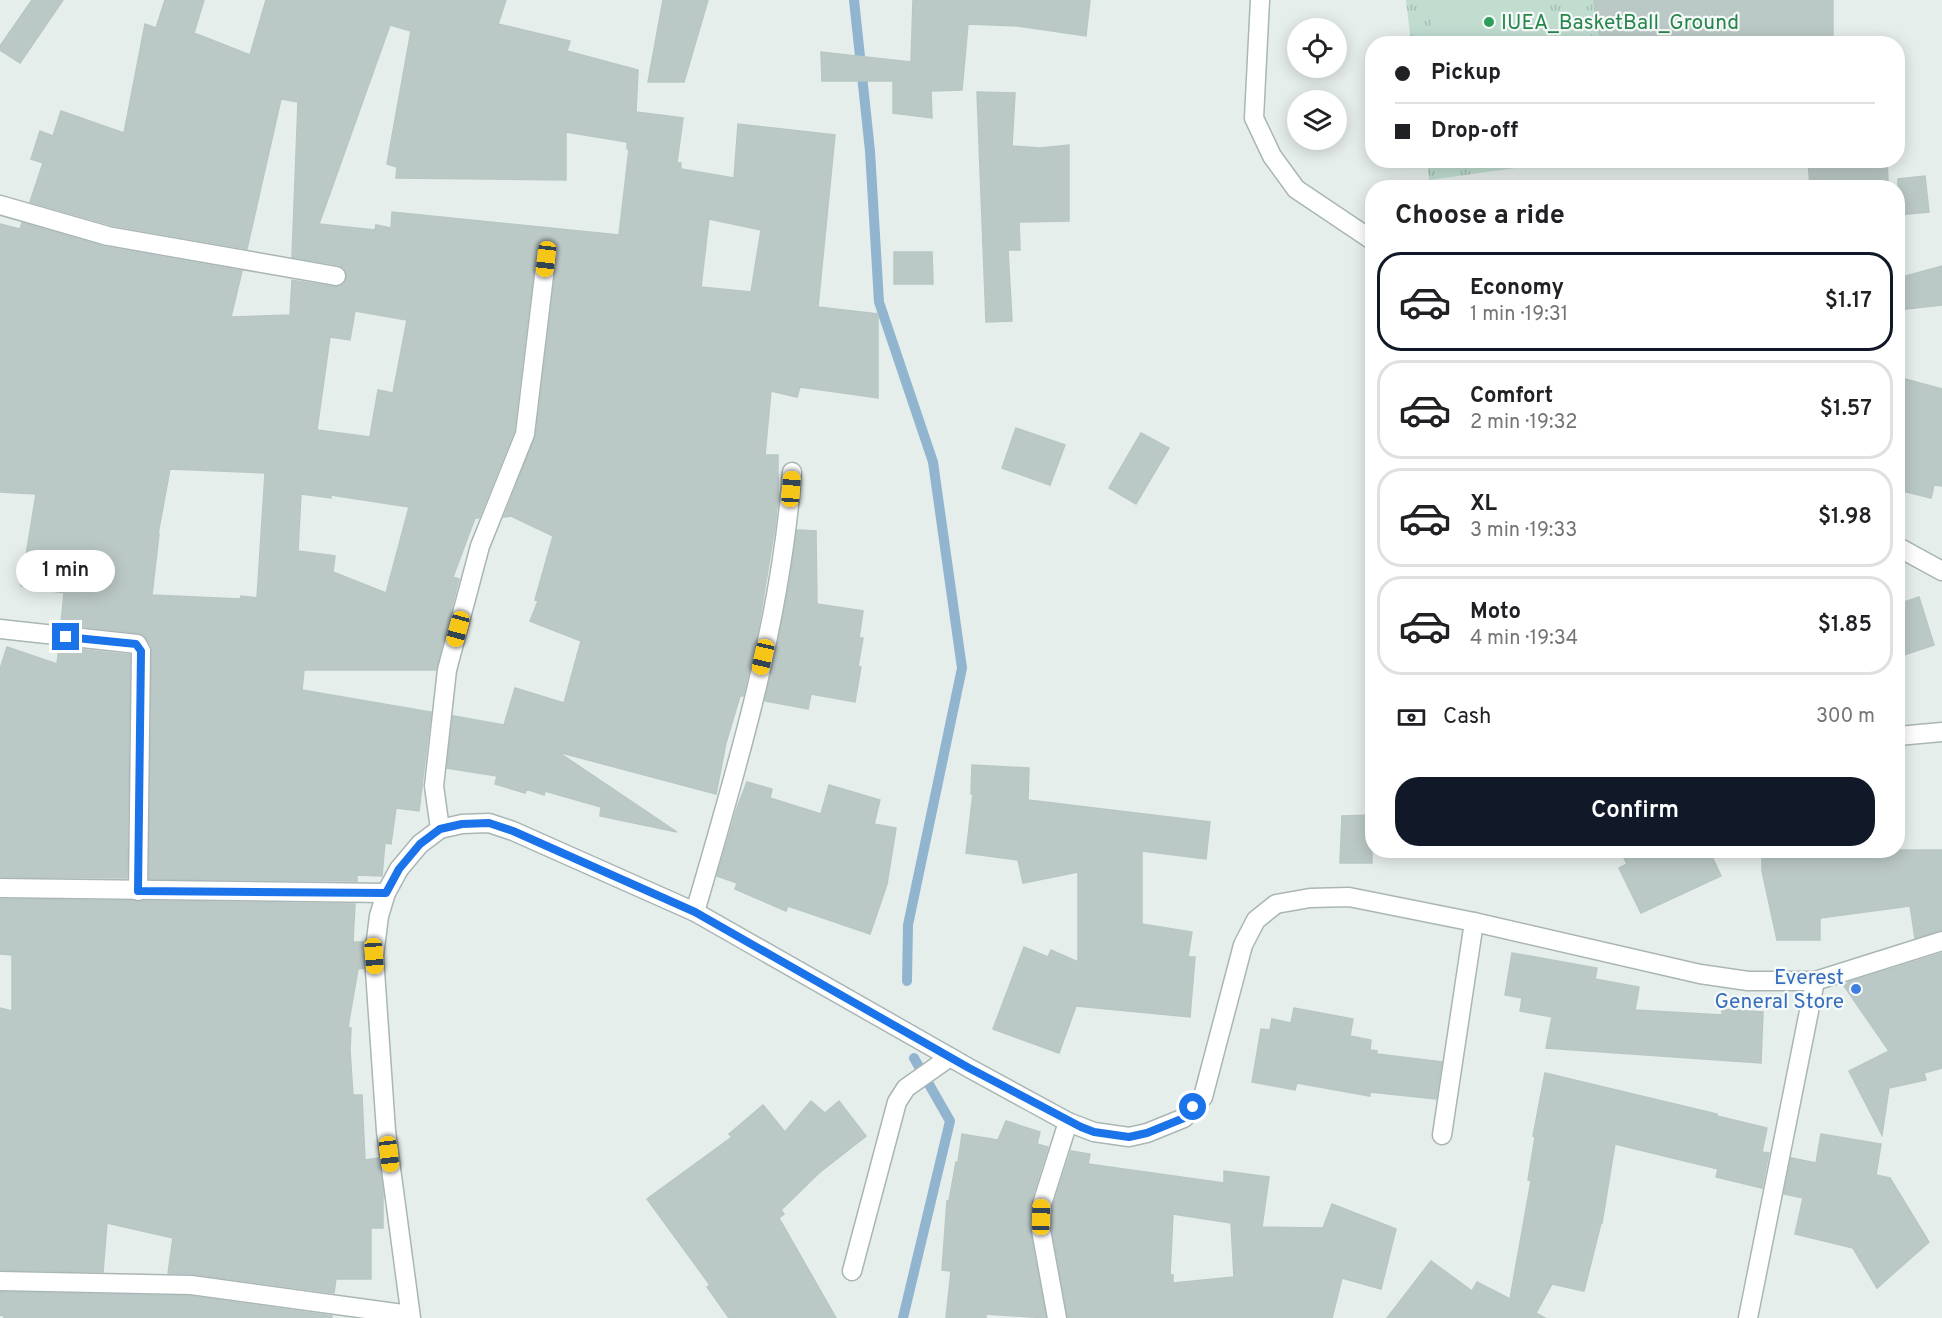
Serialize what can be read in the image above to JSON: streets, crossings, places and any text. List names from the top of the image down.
{
  "places": ["IUEA_BasketBall_Ground", "Everest General Store"],
  "page": {
    "banner": ["Pickup", "Drop-off"],
    "heading": "Choose a ride",
    "list": [
      {
        "name": "Economy",
        "note": "1 min · 19:31",
        "value": "$1.17"
      },
      {
        "name": "Comfort",
        "note": "2 min · 19:32",
        "value": "$1.57"
      },
      {
        "name": "XL",
        "note": "3 min · 19:33",
        "value": "$1.98"
      },
      {
        "name": "Moto",
        "note": "4 min · 19:34",
        "value": "$1.85"
      }
    ],
    "bubble": "1 min",
    "pay": ["Cash", "300 m"],
    "buttons": "Confirm"
  }
}
